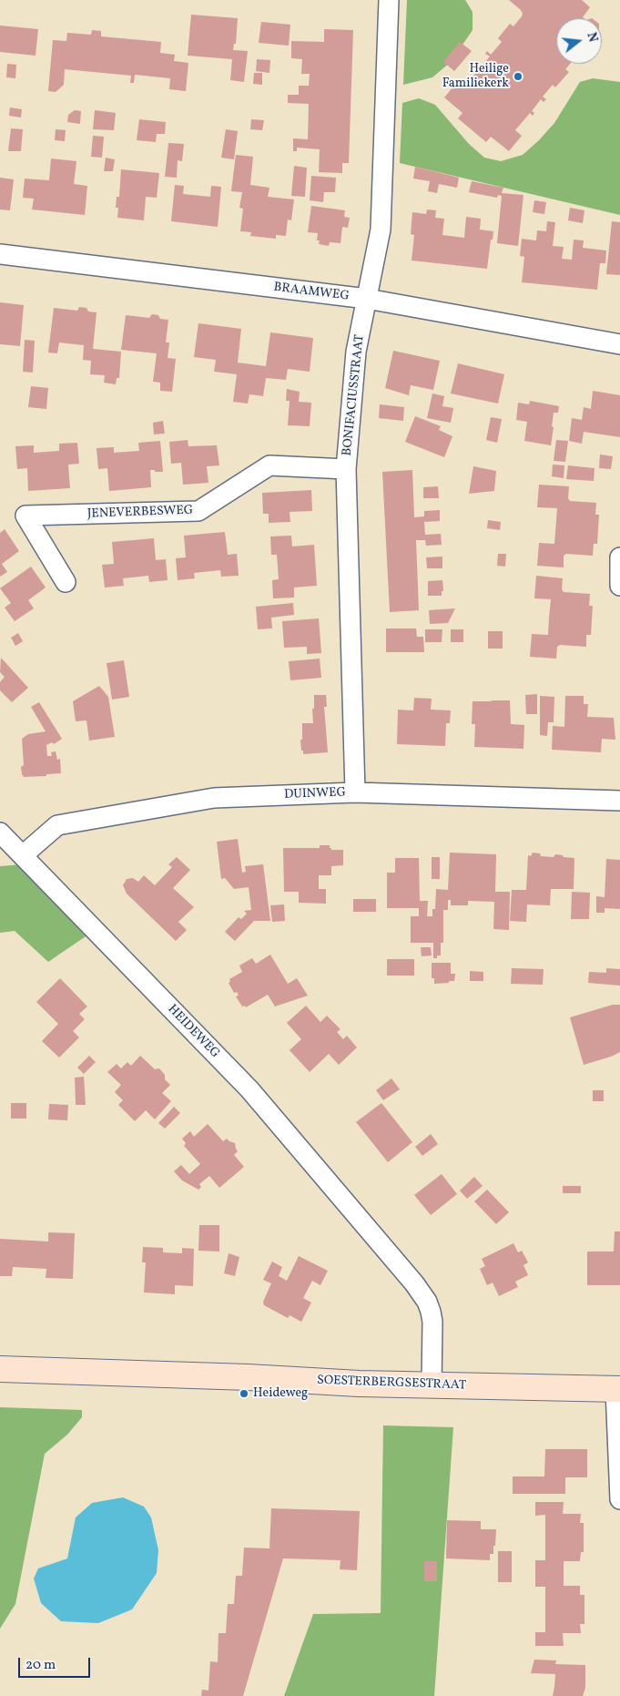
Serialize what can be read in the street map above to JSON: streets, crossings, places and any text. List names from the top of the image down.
{
  "streets": {
    "main road": ["SOESTERBERGSESTRAAT"],
    "street": [
      "BRAAMWEG",
      "BONIFACIUSSTRAAT",
      "JENEVERBESWEG",
      "DUINWEG",
      "HEIDEWEG"
    ]
  },
  "crossings": [
    ["BRAAMWEG", "BONIFACIUSSTRAAT"],
    ["BONIFACIUSSTRAAT", "JENEVERBESWEG"],
    ["BONIFACIUSSTRAAT", "DUINWEG"],
    ["DUINWEG", "HEIDEWEG"],
    ["HEIDEWEG", "SOESTERBERGSESTRAAT"]
  ],
  "places": ["Heilige Familiekerk", "Heideweg"],
  "scale_bar": "20 m",
  "north": "right"
}
